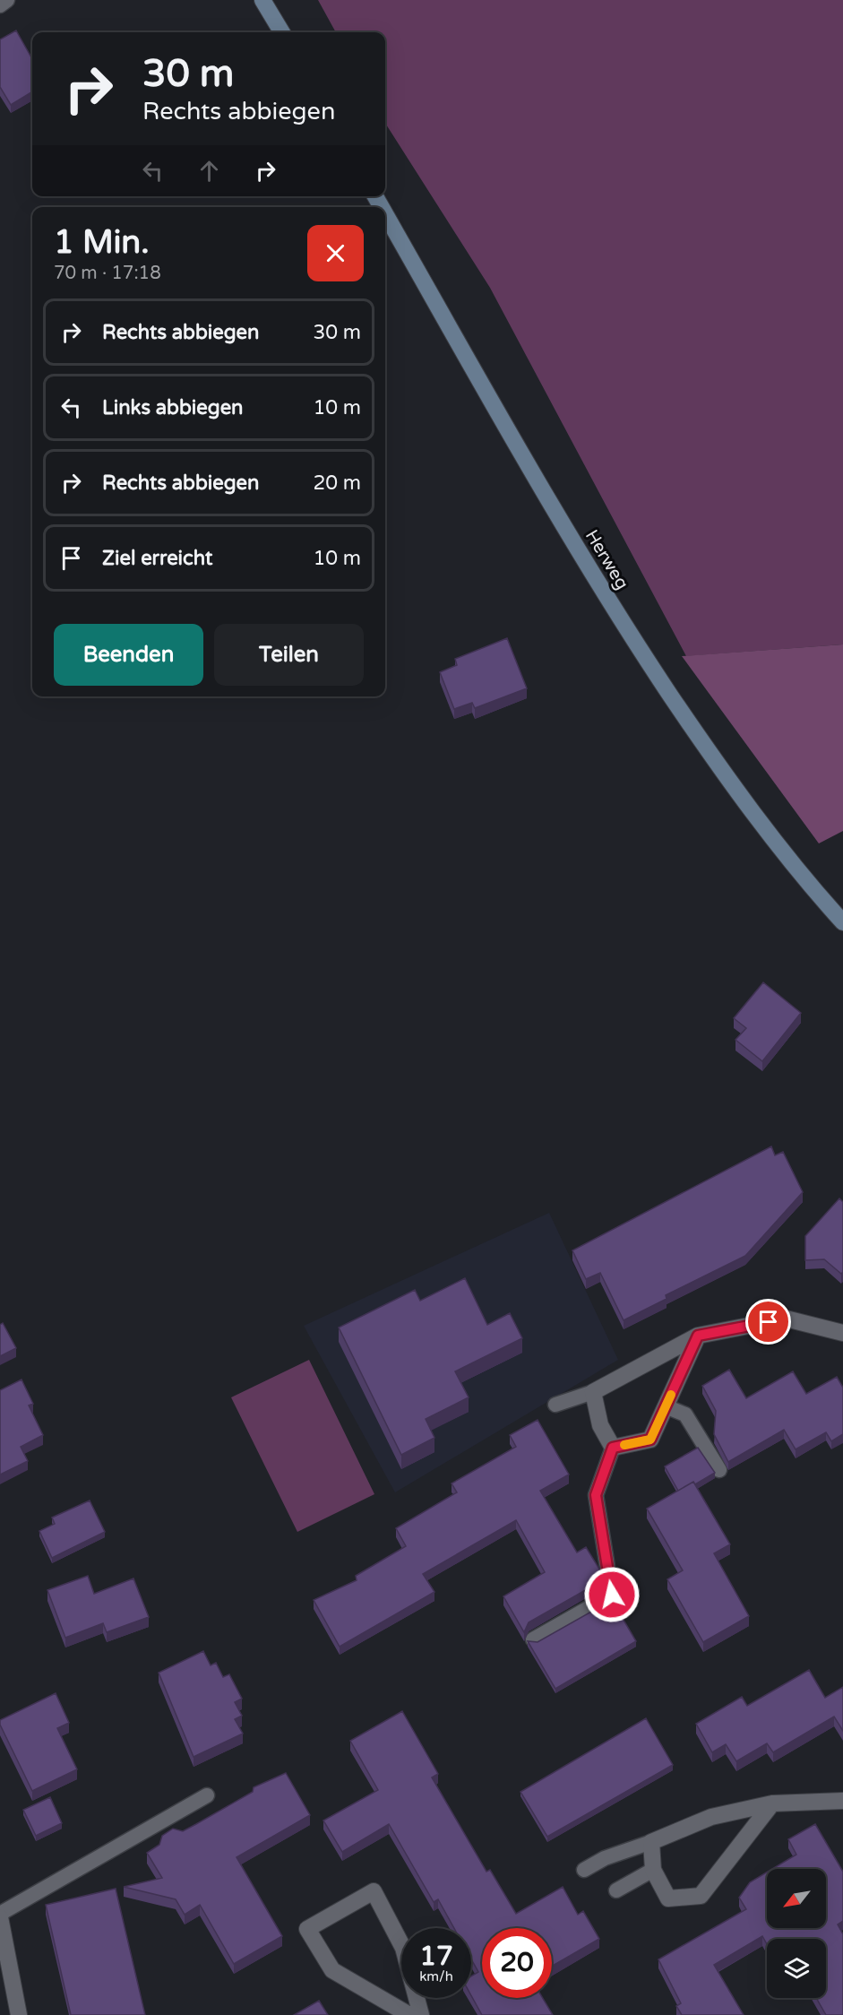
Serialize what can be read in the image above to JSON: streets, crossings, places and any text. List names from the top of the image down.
{
  "streets": {
    "street": ["Herweg"]
  },
  "north": "bottom left",
  "page": {
    "turn": ["30 m", "Rechts abbiegen"],
    "heading": ["1 Min.", "70 m · 17:18"],
    "list": [
      {
        "name": "Rechts abbiegen",
        "value": "30 m"
      },
      {
        "name": "Links abbiegen",
        "value": "10 m"
      },
      {
        "name": "Rechts abbiegen",
        "value": "20 m"
      },
      {
        "name": "Ziel erreicht",
        "value": "10 m"
      }
    ],
    "buttons": ["Beenden", "Teilen"],
    "speed": "17 km/h",
    "limit": "20"
  }
}
